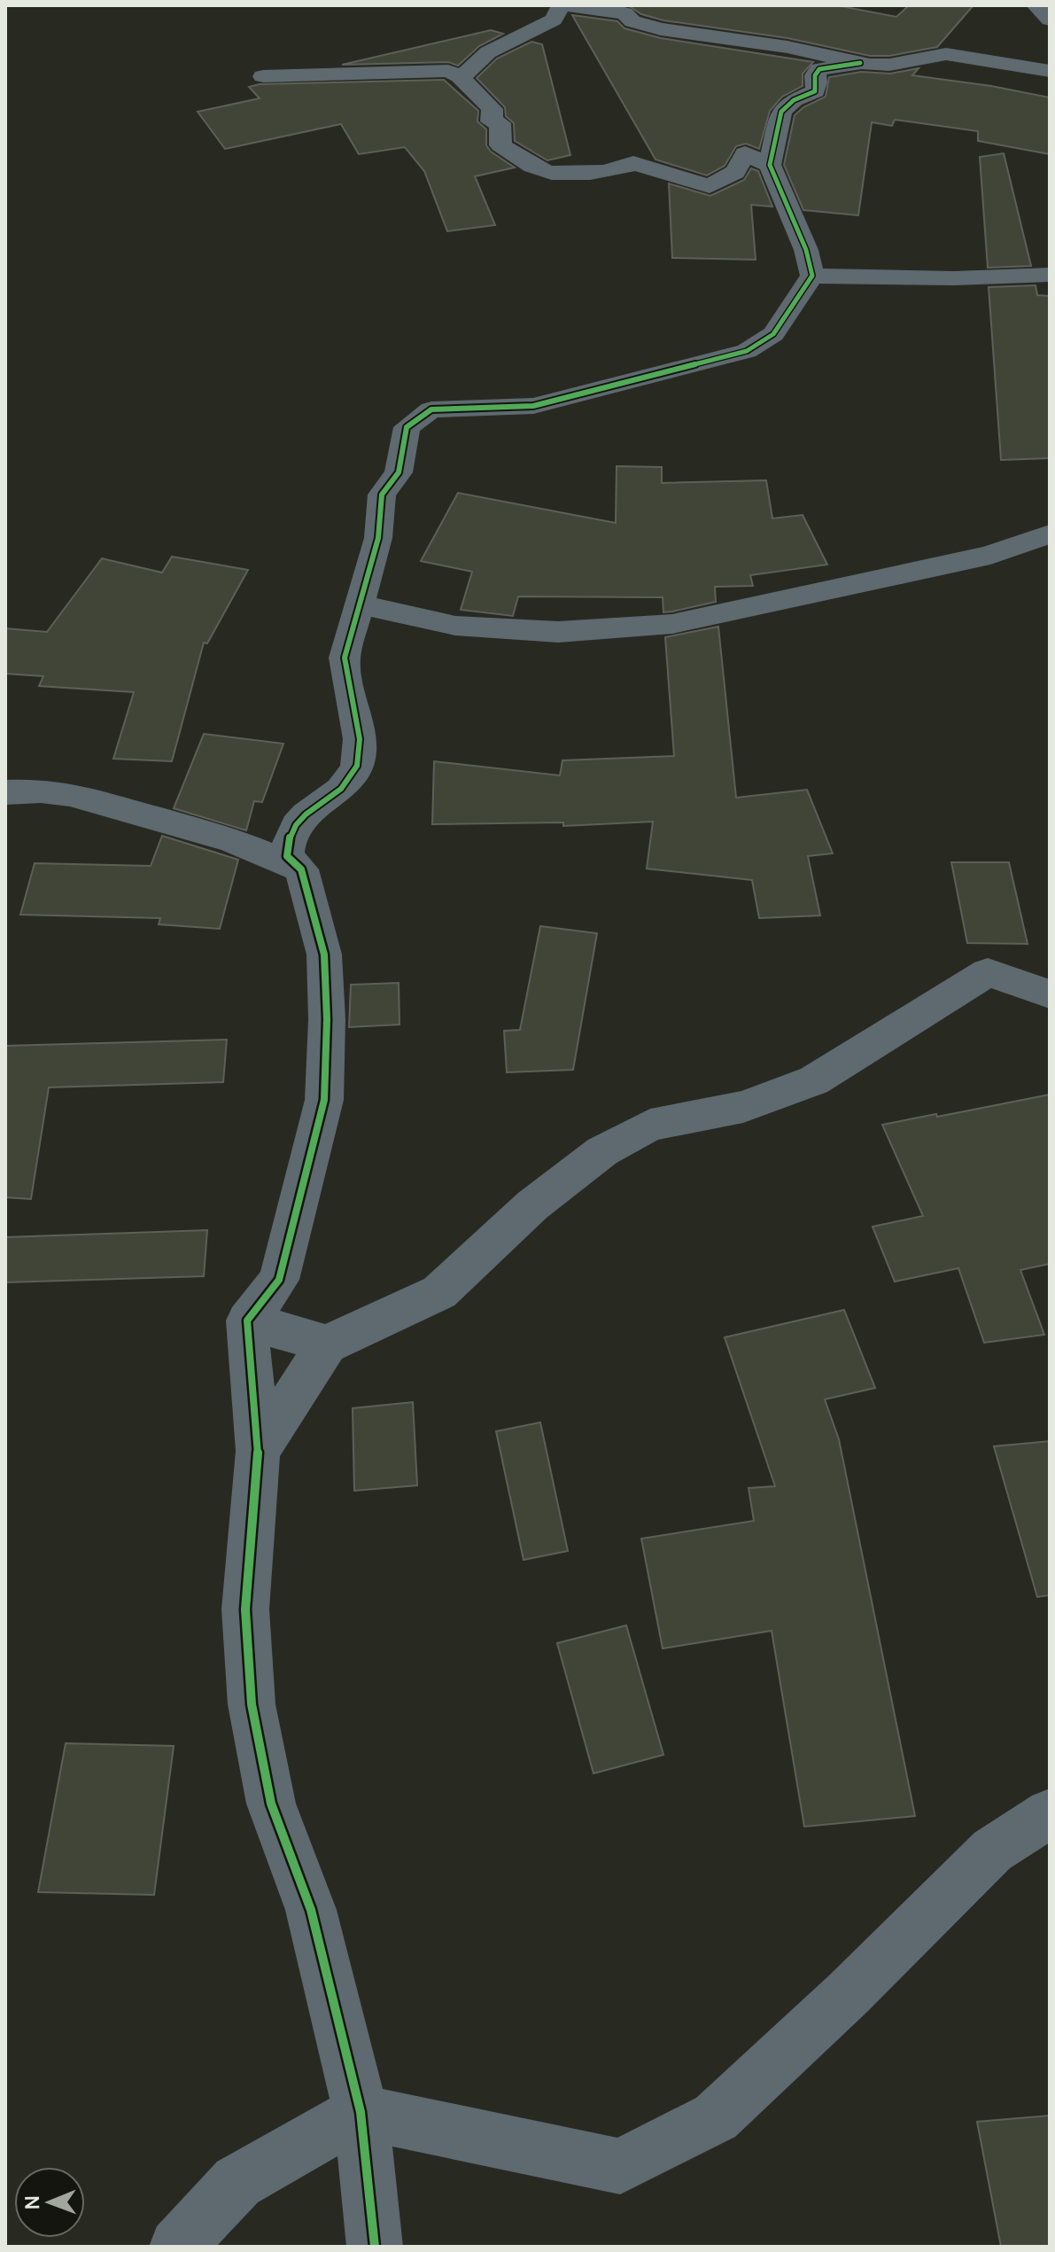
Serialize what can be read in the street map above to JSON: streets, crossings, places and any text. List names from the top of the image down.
{
  "north": "left"
}
